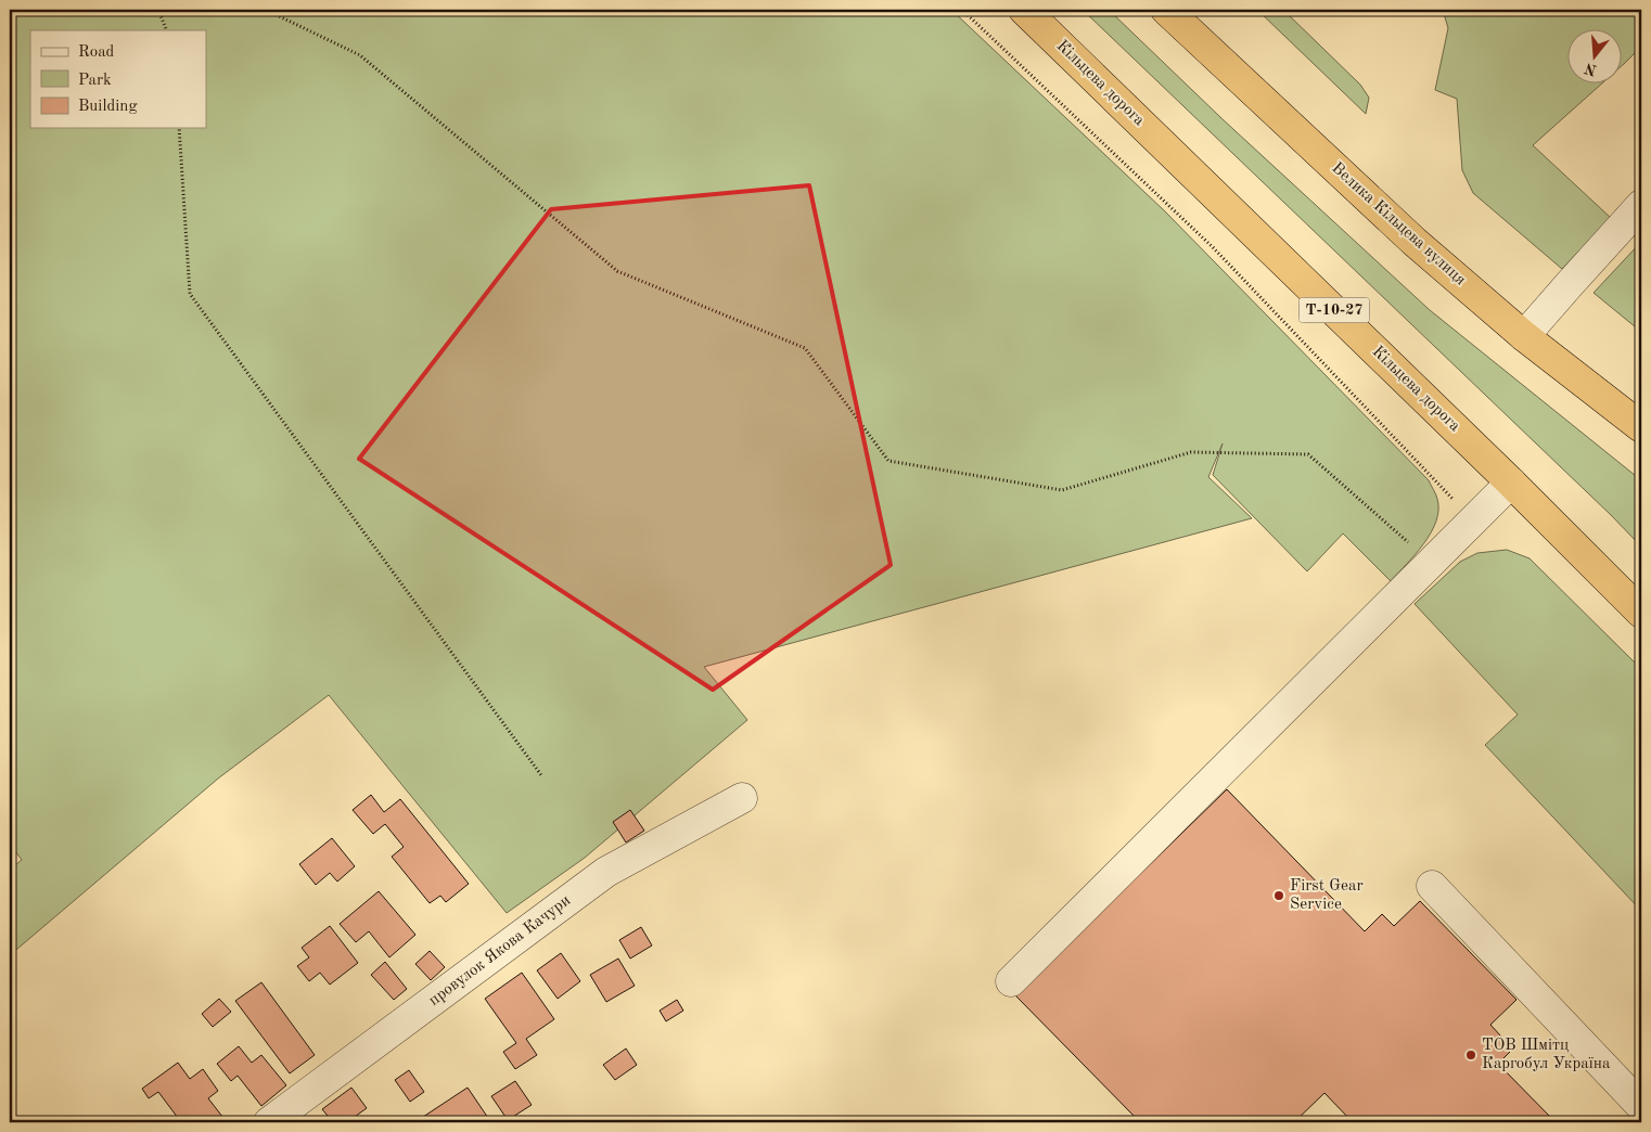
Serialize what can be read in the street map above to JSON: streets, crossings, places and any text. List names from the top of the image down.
{
  "streets": {
    "highway": ["Кільцева дорога", "Велика Кільцева вулиця", "Т-10-27"],
    "street": ["провулок Якова Качури"]
  },
  "places": ["First Gear Service", "ТОВ Шмітц Каргобул Україна"],
  "legend": ["Road", "Park", "Building"],
  "north": "bottom"
}
